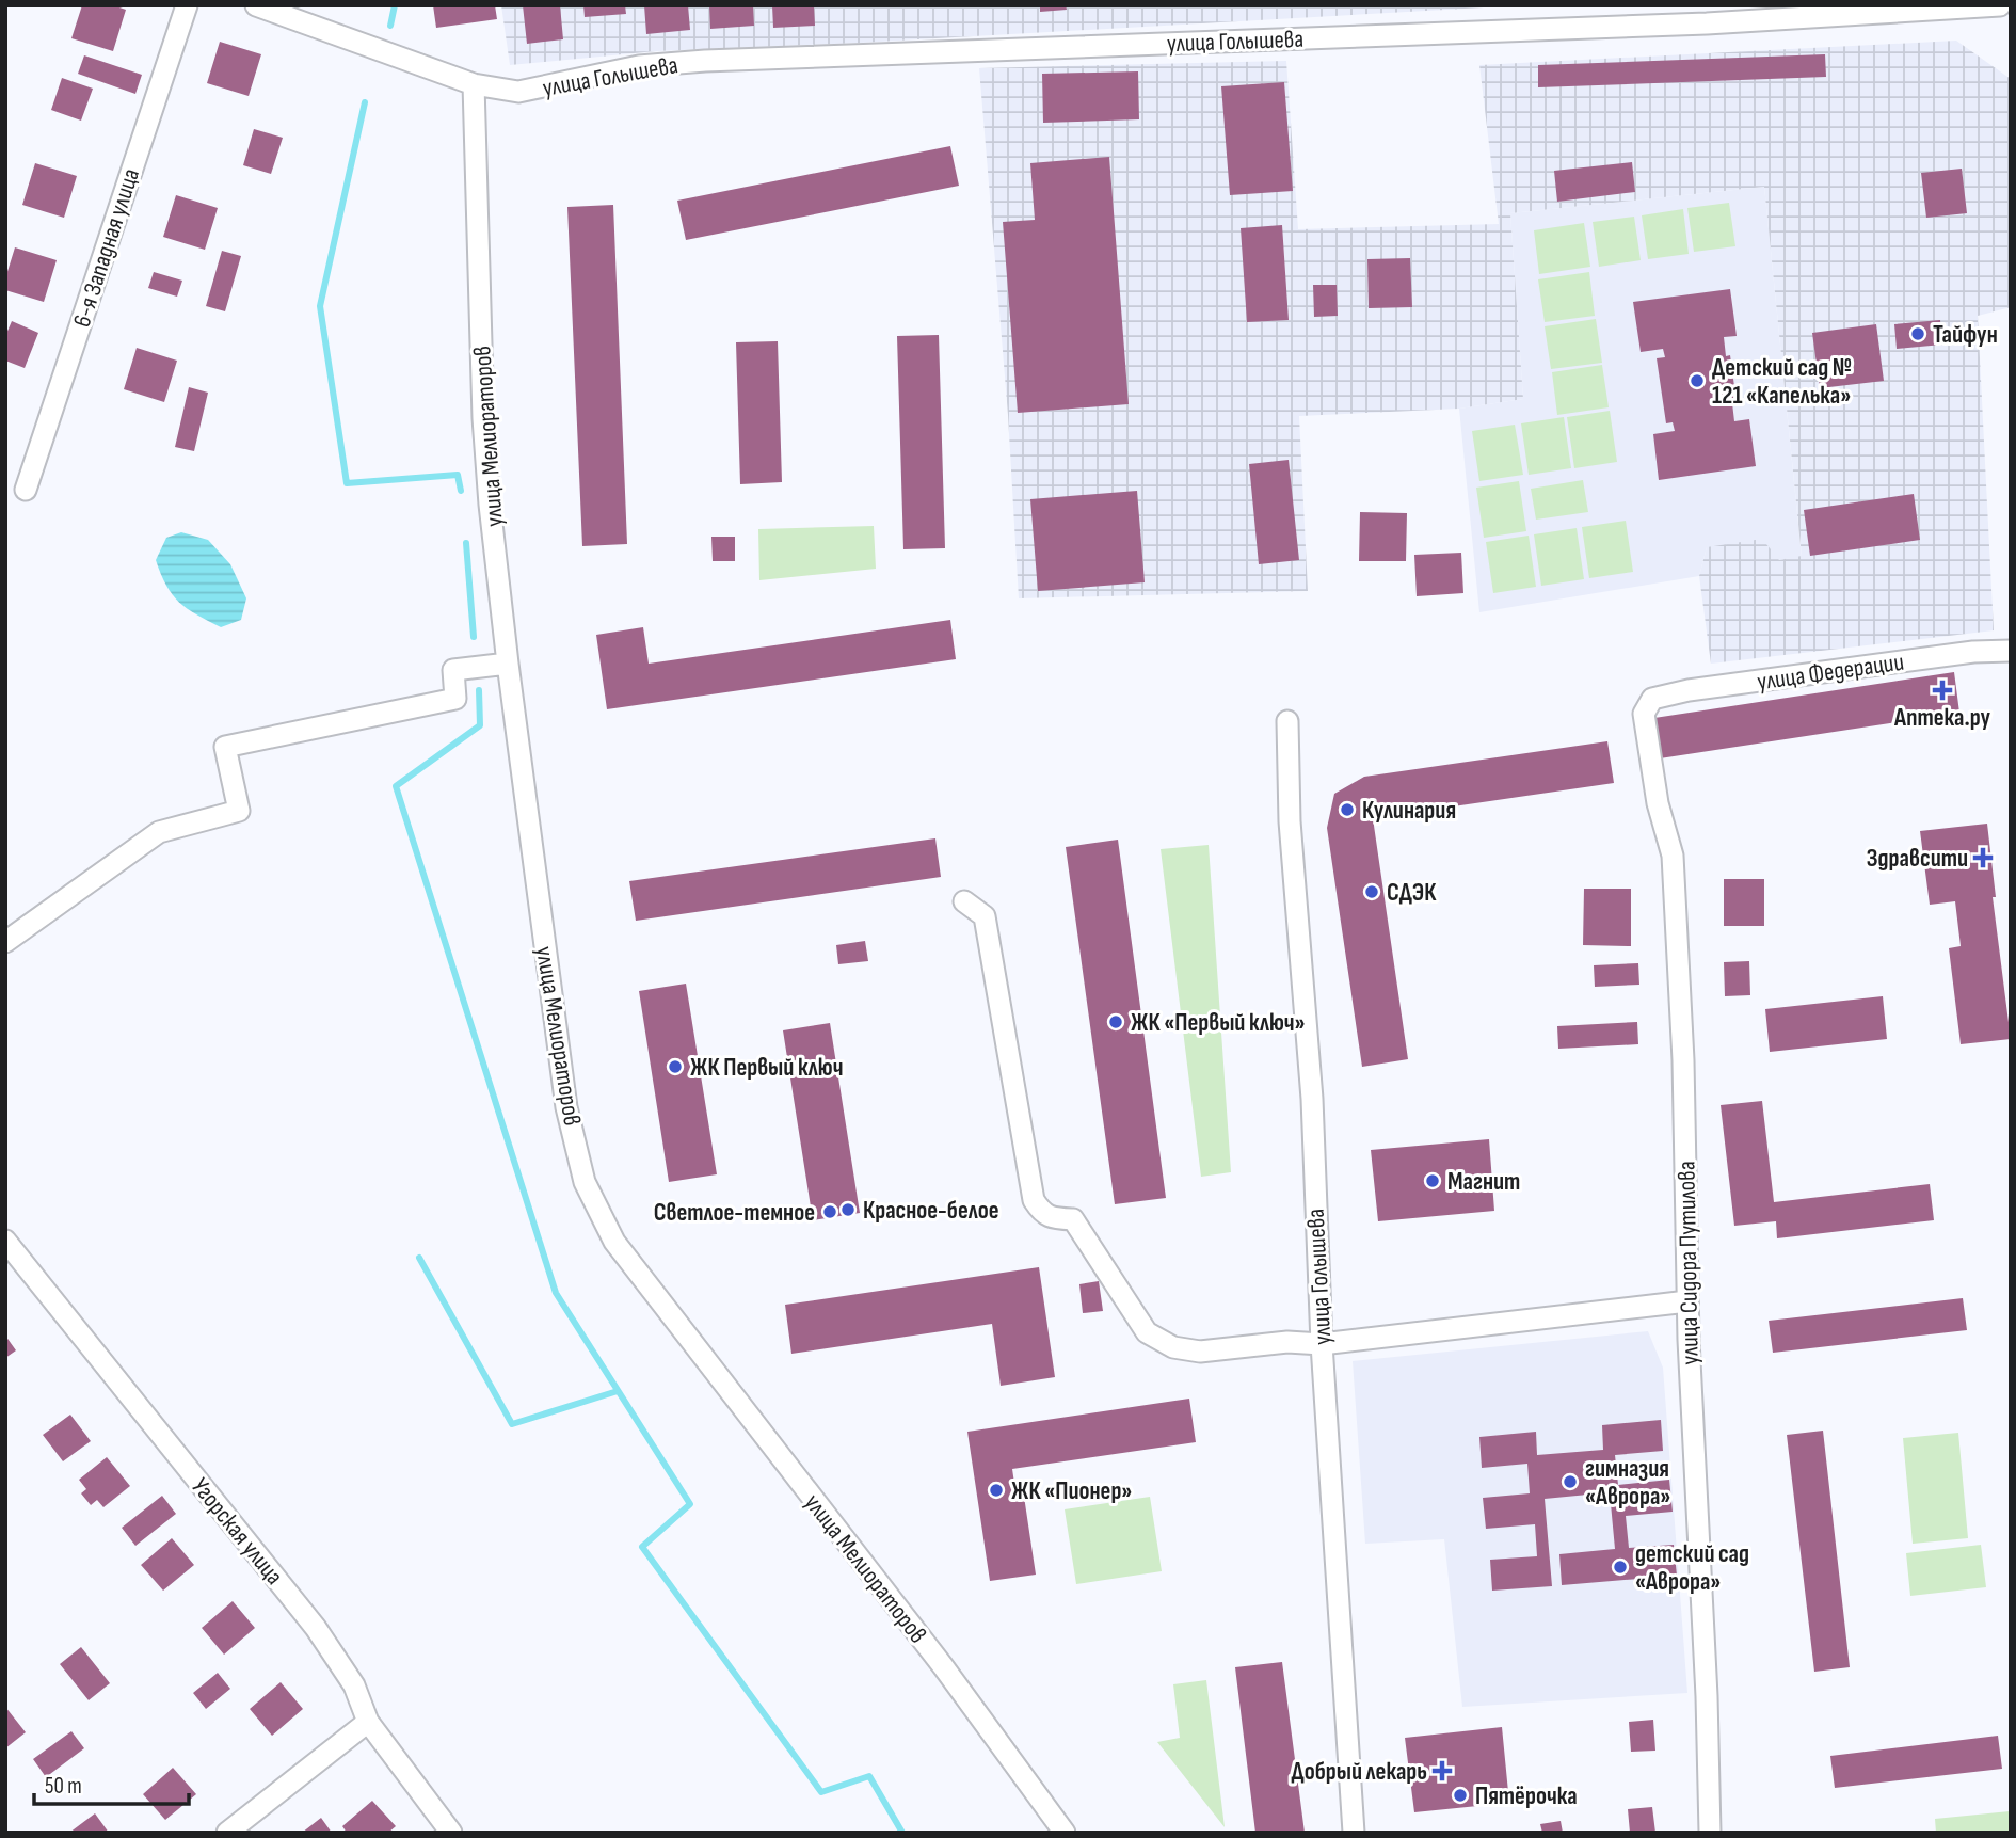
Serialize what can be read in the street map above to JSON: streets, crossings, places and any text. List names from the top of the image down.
{
  "streets": {
    "street": [
      "улица Голышева",
      "6-я Западная улица",
      "улица Мелиораторов",
      "улица Федерации",
      "улица Сидора Путилова",
      "Угорская улица"
    ]
  },
  "crossings": [
    ["улица Голышева", "улица Мелиораторов"],
    ["улица Федерации", "улица Сидора Путилова"]
  ],
  "places": {
    "other": [
      "Тайфун",
      "Детский сад № 121 «Капелька»",
      "Кулинария",
      "СДЭК",
      "ЖК «Первый ключ»",
      "ЖК Первый ключ",
      "Магнит",
      "Красное-белое",
      "Светлое-темное",
      "гимназия «Аврора»",
      "ЖК «Пионер»",
      "детский сад «Аврора»",
      "Пятёрочка"
    ],
    "health": ["Аптека.ру", "Здравсити", "Добрый лекарь"]
  },
  "scale_bar": "50 m"
}
